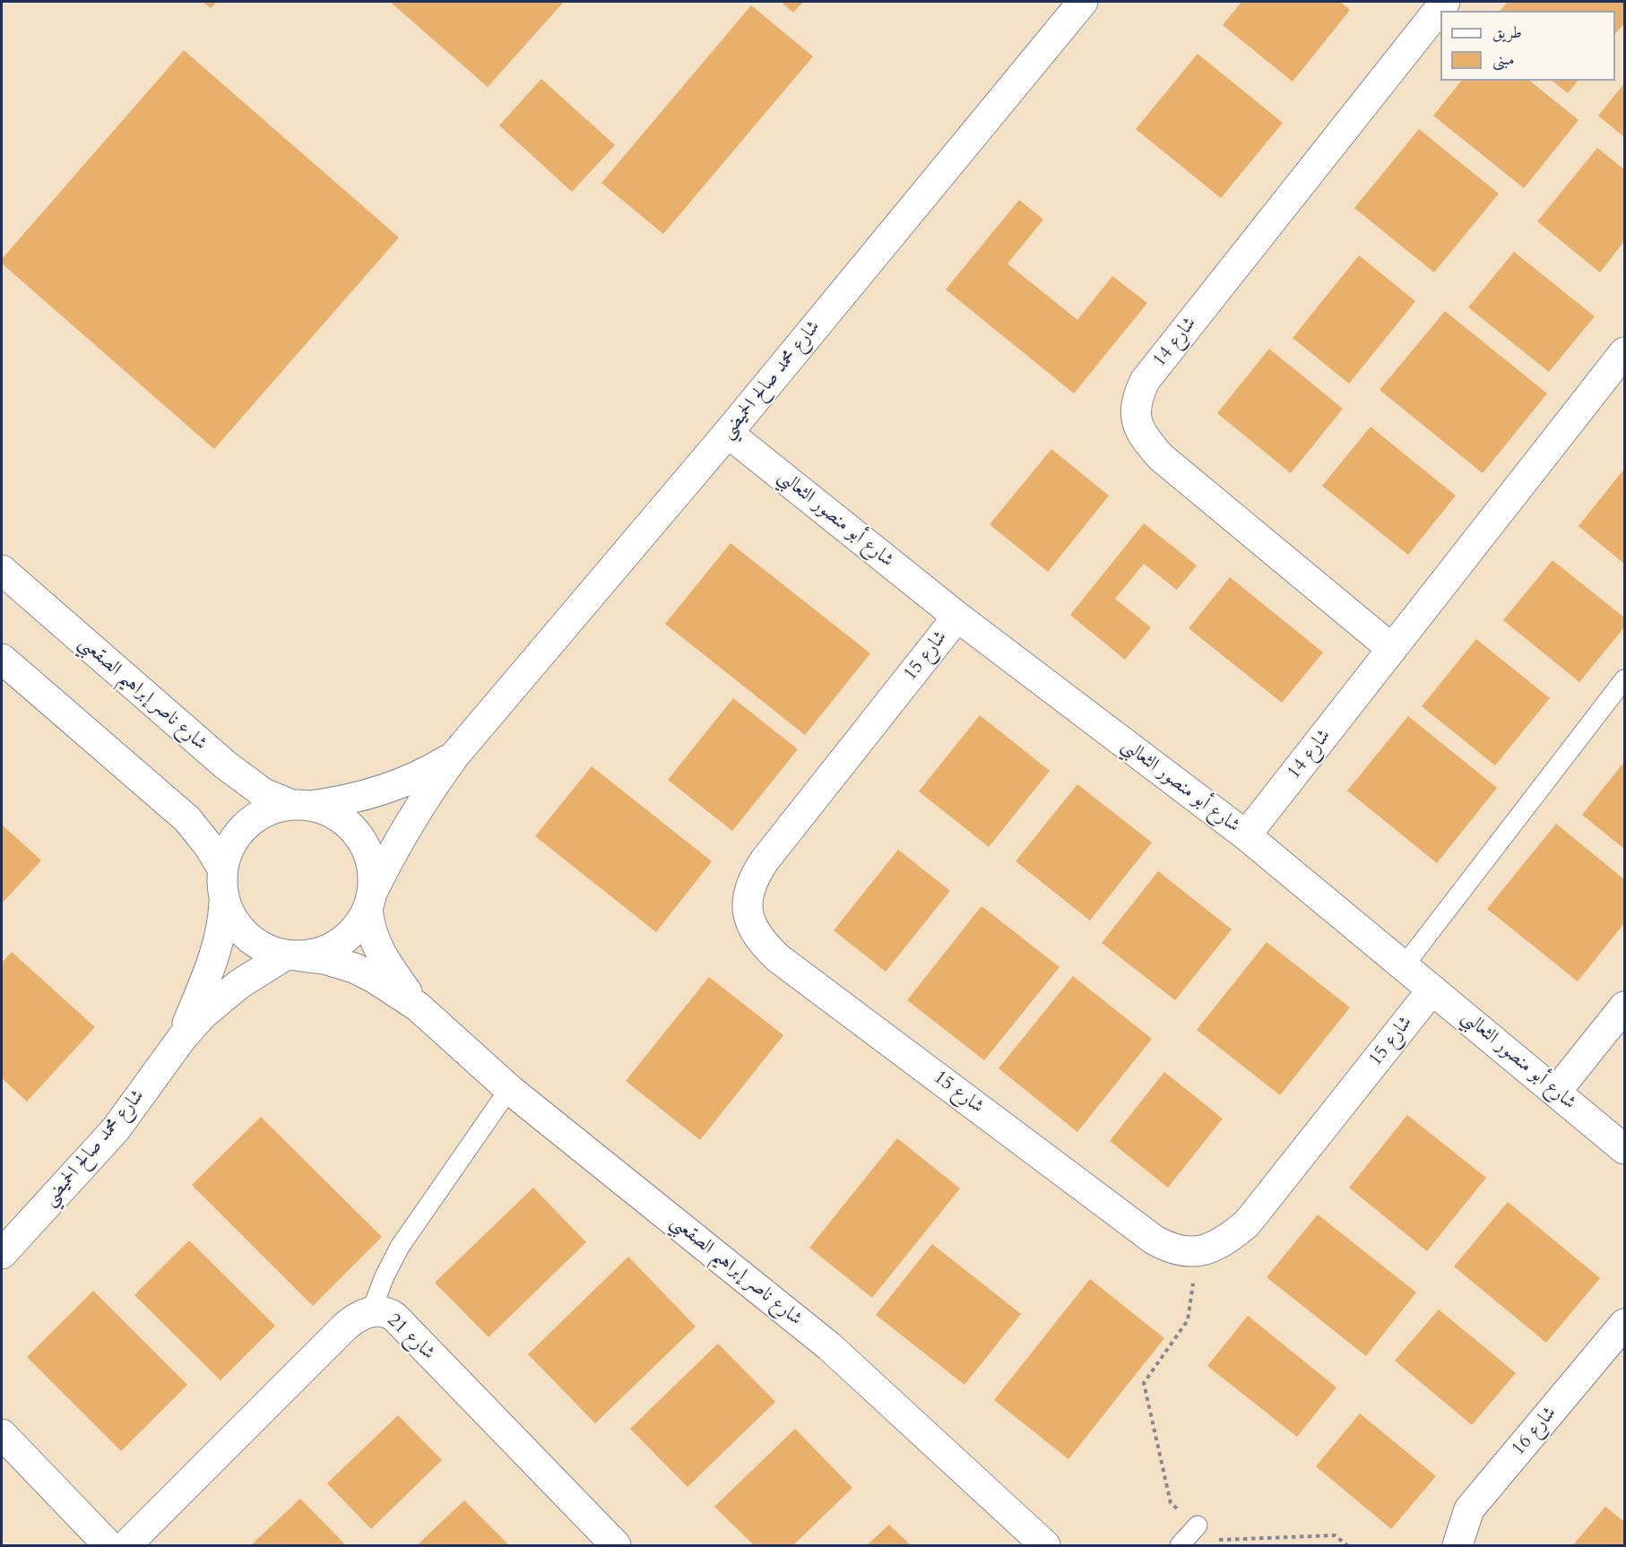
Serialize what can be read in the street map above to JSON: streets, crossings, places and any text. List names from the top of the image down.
{
  "streets": {
    "street": [
      "شارع 14",
      "شارع محمد صالح الحميضي",
      "شارع أبو منصور الثعالبي",
      "شارع 15",
      "شارع ناصر إبراهيم الصقعبي",
      "شارع 21",
      "شارع 16"
    ]
  },
  "crossings": [
    ["شارع 14", "شارع أبو منصور الثعالبي"],
    ["شارع محمد صالح الحميضي", "شارع أبو منصور الثعالبي"],
    ["شارع محمد صالح الحميضي", "شارع ناصر إبراهيم الصقعبي"],
    ["شارع أبو منصور الثعالبي", "شارع 15"]
  ],
  "legend": ["طريق", "مبنى"]
}
